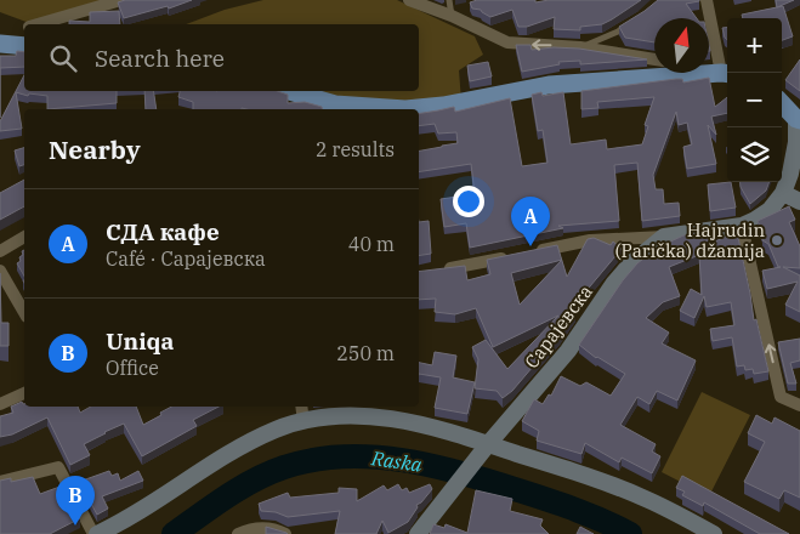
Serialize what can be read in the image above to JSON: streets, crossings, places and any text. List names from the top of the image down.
{
  "streets": {
    "street": ["Сарајевска"]
  },
  "water": ["Raska"],
  "places": ["Hajrudin (Parička) džamija"],
  "north": "top",
  "page": {
    "map_buttons": ["+", "−"],
    "search": "Search here",
    "heading": ["Nearby", "2 results"],
    "list": [
      {
        "mark": "A",
        "name": "СДА кафе",
        "note": "Café · Сарајевска",
        "value": "40 m"
      },
      {
        "mark": "B",
        "name": "Uniqa",
        "note": "Office",
        "value": "250 m"
      }
    ],
    "pins": ["A", "B"]
  }
}
